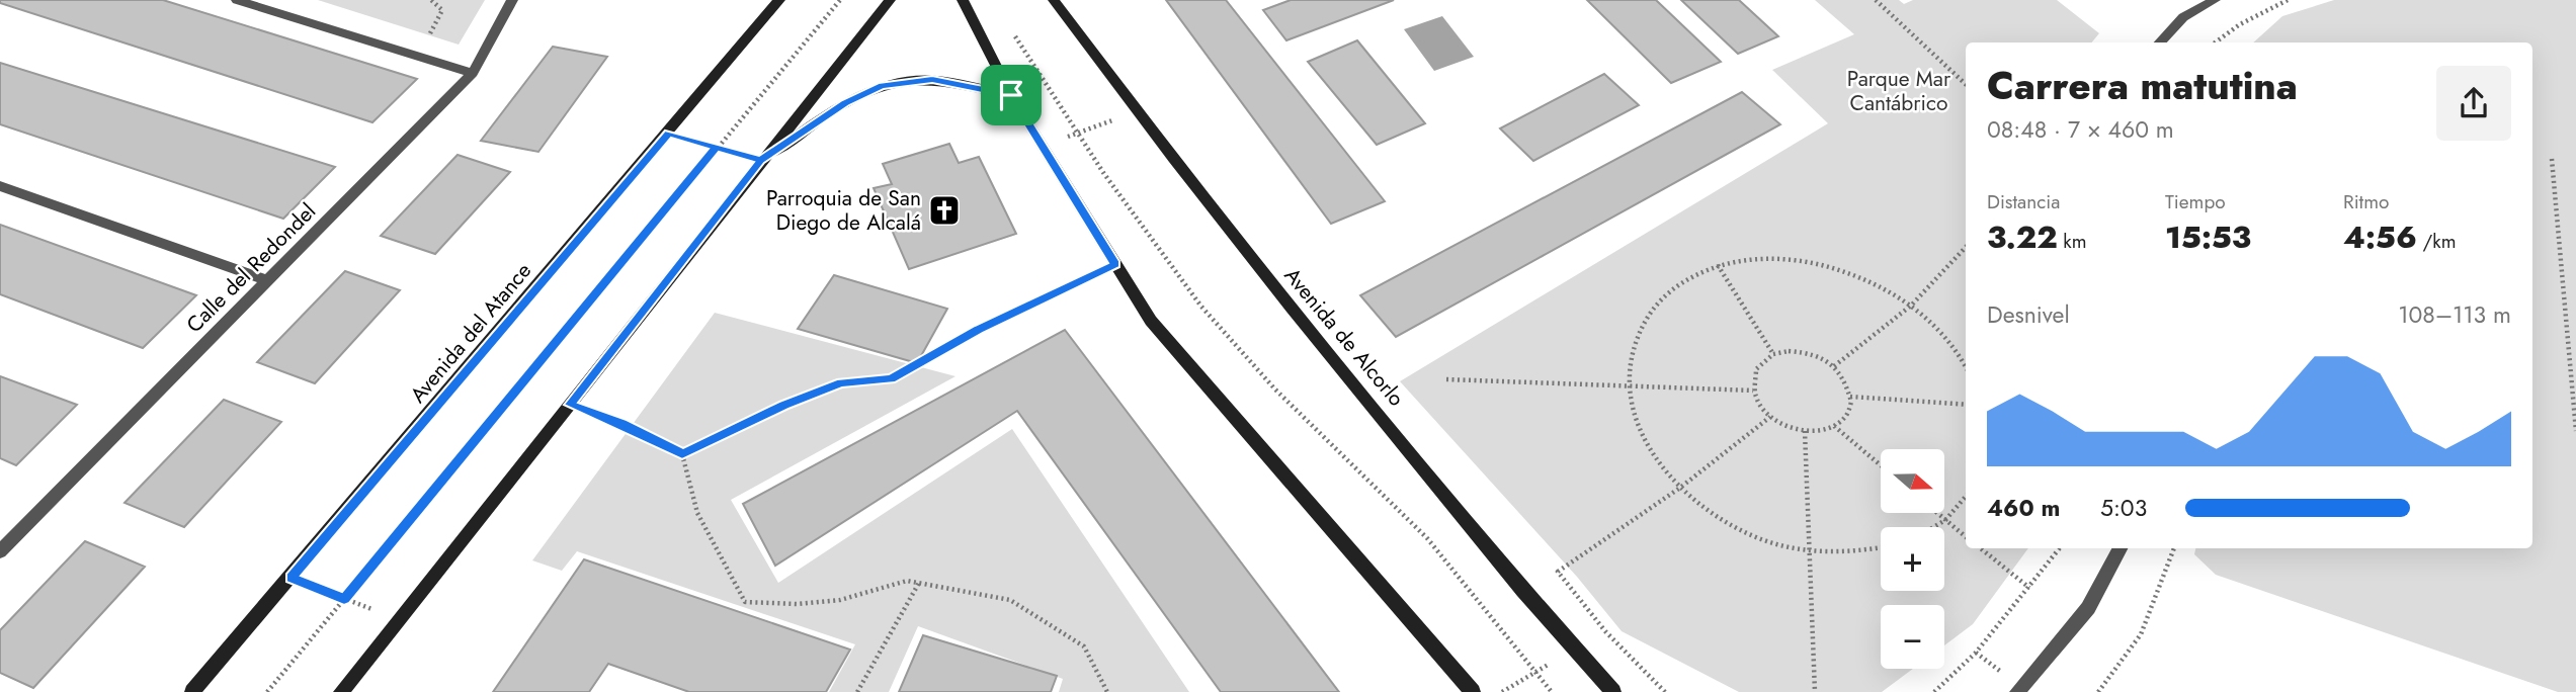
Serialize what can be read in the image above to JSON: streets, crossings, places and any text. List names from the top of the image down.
{
  "streets": {
    "street": ["Calle del Redondel", "Avenida del Atance", "Avenida de Alcorlo"]
  },
  "parks": ["Parque Mar Cantábrico"],
  "places": {
    "church": ["Parroquia de San Diego de Alcalá"]
  },
  "north": "right",
  "page": {
    "heading": ["Carrera matutina", "08:48 · 7 × 460 m"],
    "stats": [
      ["Distancia", "3.22 km"],
      ["Tiempo", "15:53"],
      ["Ritmo", "4:56 /km"]
    ],
    "chart": ["Desnivel", "108–113 m"],
    "map_buttons": ["+", "−"],
    "list": [
      {
        "name": "460 m",
        "note": "5:03"
      }
    ]
  }
}
